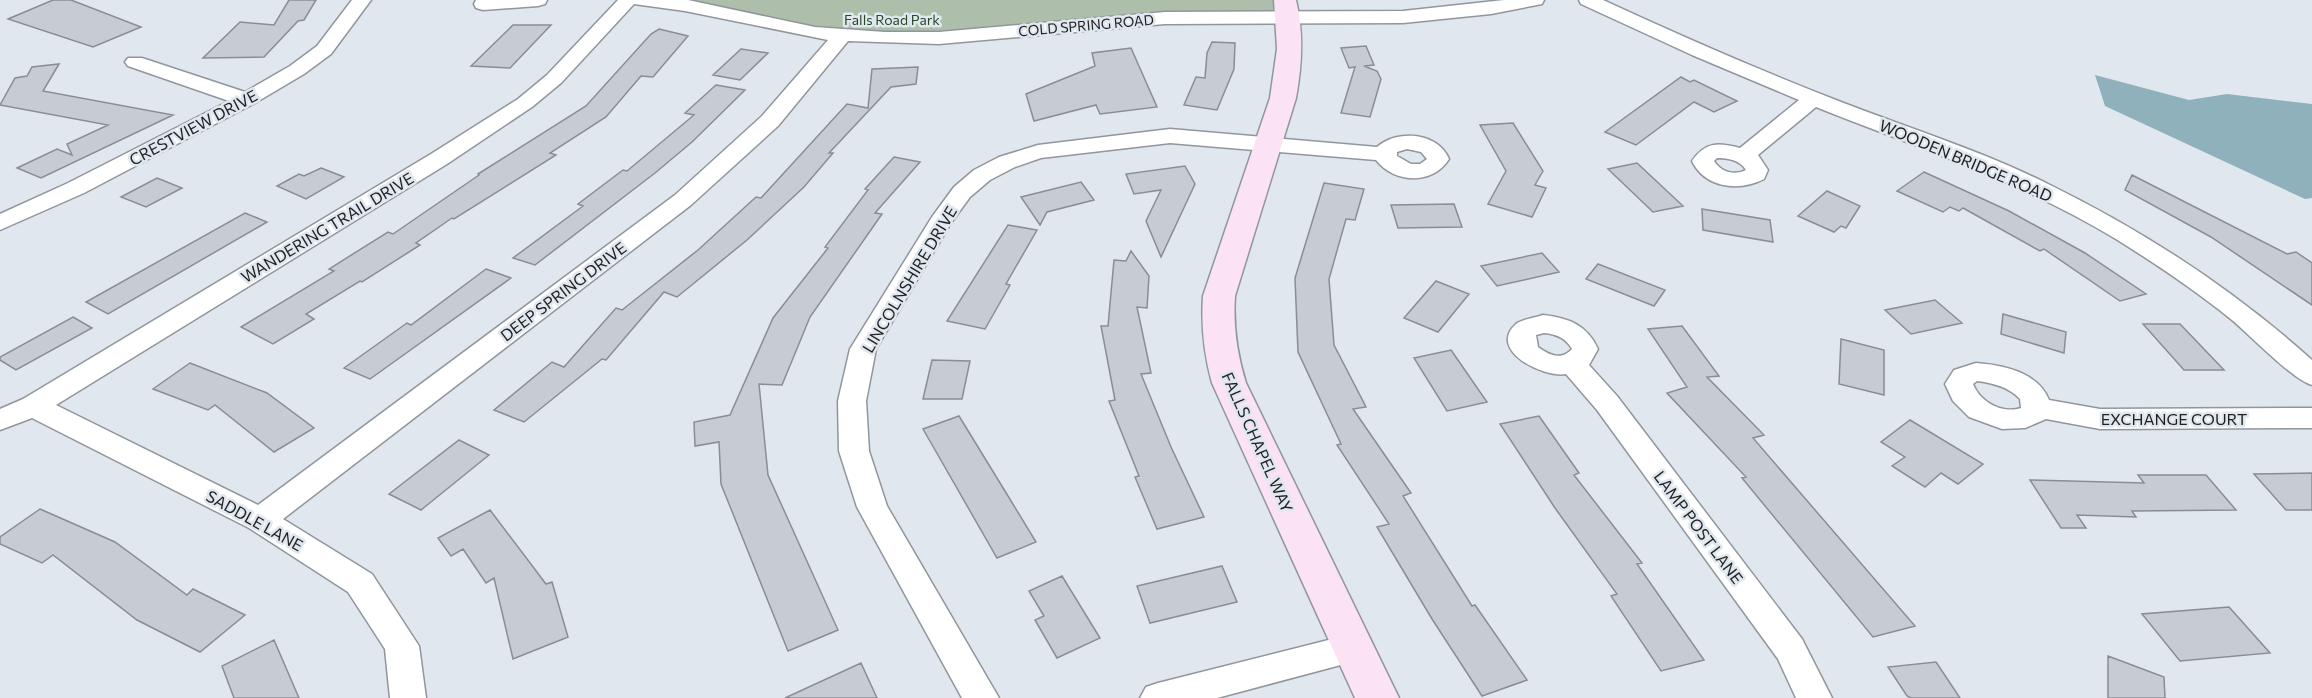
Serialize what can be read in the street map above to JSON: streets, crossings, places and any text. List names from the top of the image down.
{
  "streets": {
    "street": [
      "COLD SPRING ROAD",
      "CRESTVIEW DRIVE",
      "WOODEN BRIDGE ROAD",
      "WANDERING TRAIL DRIVE",
      "LINCOLNSHIRE DRIVE",
      "DEEP SPRING DRIVE",
      "EXCHANGE COURT",
      "FALLS CHAPEL WAY",
      "SADDLE LANE",
      "LAMP POST LANE"
    ]
  },
  "crossings": [
    ["COLD SPRING ROAD", "DEEP SPRING DRIVE"],
    ["COLD SPRING ROAD", "FALLS CHAPEL WAY"],
    ["WANDERING TRAIL DRIVE", "SADDLE LANE"],
    ["LINCOLNSHIRE DRIVE", "FALLS CHAPEL WAY"],
    ["DEEP SPRING DRIVE", "SADDLE LANE"]
  ],
  "parks": ["Falls Road Park"]
}
